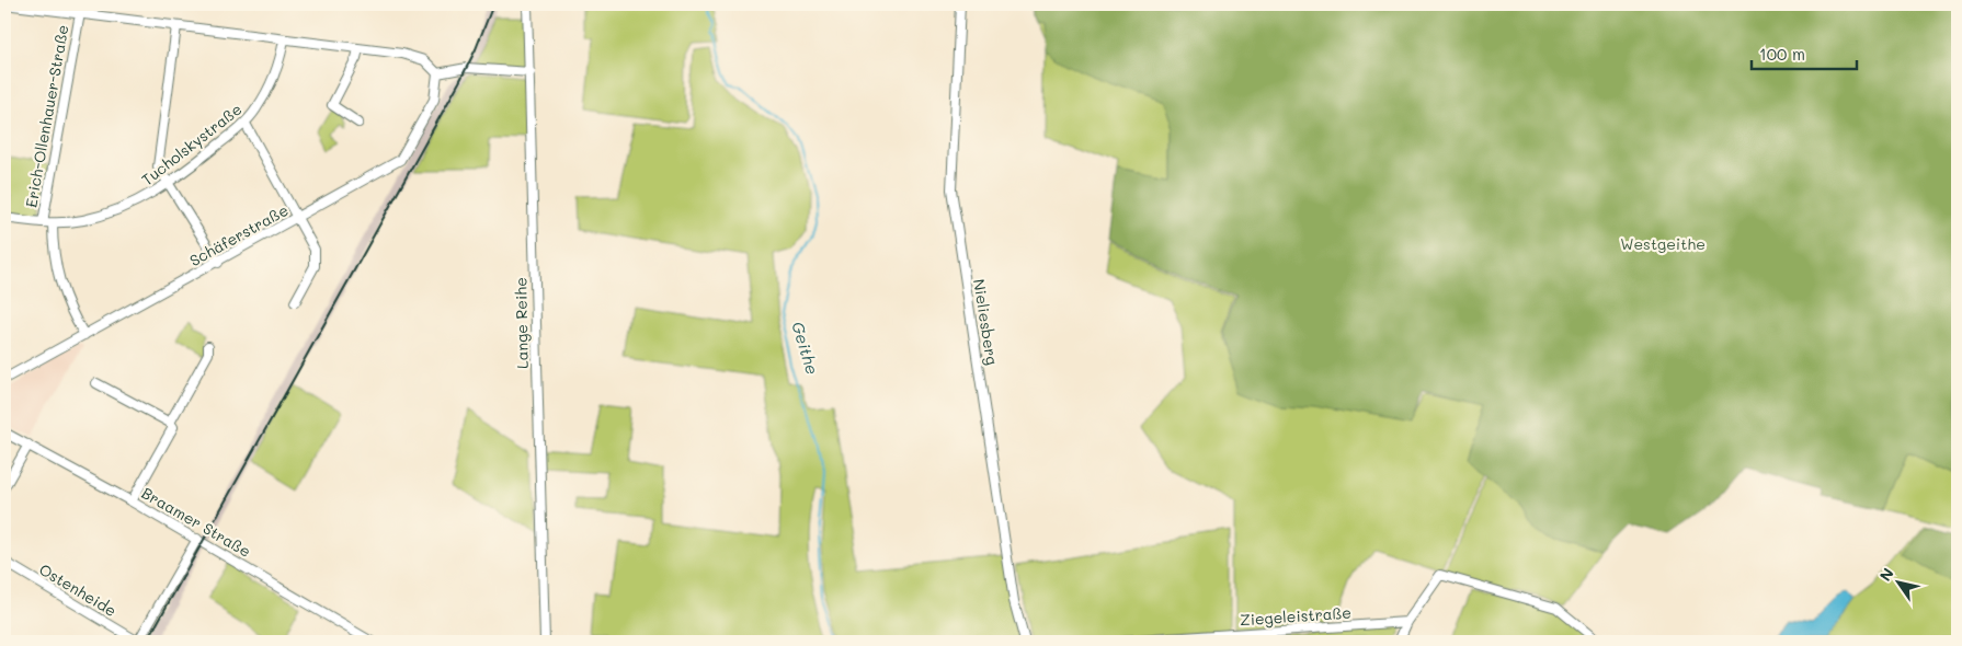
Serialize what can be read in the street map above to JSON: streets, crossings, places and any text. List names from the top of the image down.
{
  "streets": {
    "street": [
      "Erich-Ollenhauer-Straße",
      "Tucholskystraße",
      "Schäferstraße",
      "Nieliesberg",
      "Lange Reihe",
      "Braamer Straße",
      "Ostenheide",
      "Ziegeleistraße"
    ]
  },
  "crossings": [
    ["Erich-Ollenhauer-Straße", "Tucholskystraße"],
    ["Erich-Ollenhauer-Straße", "Schäferstraße"]
  ],
  "water": ["Geithe"],
  "parks": ["Westgeithe"],
  "scale_bar": "100 m",
  "north": "top left"
}
